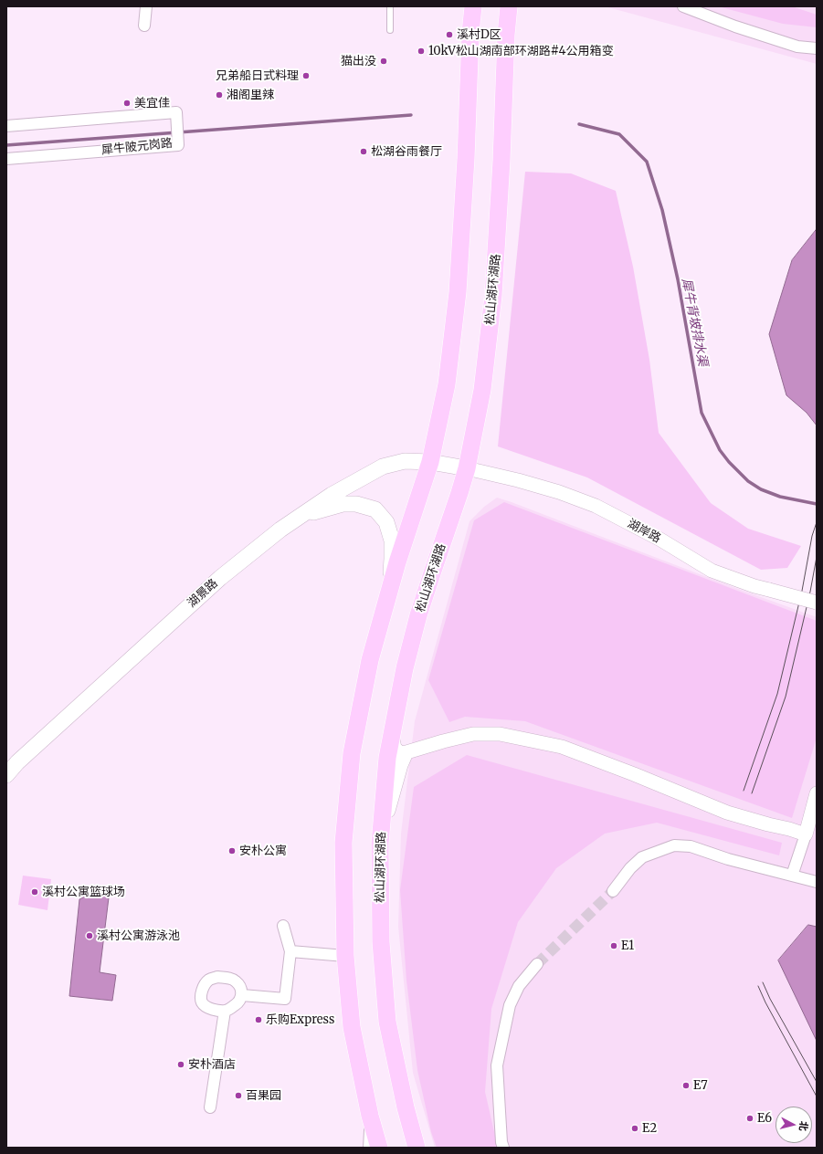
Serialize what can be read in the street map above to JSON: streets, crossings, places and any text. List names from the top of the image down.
{
  "streets": {
    "main road": ["松山湖环湖路", "湖景路"],
    "street": ["犀牛陂元岗路", "湖岸路"]
  },
  "crossings": [
    ["松山湖环湖路", "湖岸路"],
    ["松山湖环湖路", "湖景路"],
    ["湖岸路", "湖景路"]
  ],
  "water": ["犀牛背坡排水渠"],
  "places": [
    "溪村D区",
    "10kV松山湖南部环湖路#4公用箱变",
    "猫出没",
    "兄弟船日式料理",
    "湘阁里辣",
    "美宜佳",
    "松湖谷雨餐厅",
    "安朴公寓",
    "溪村公寓篮球场",
    "溪村公寓游泳池",
    "E1",
    "乐购Express",
    "安朴酒店",
    "E7",
    "百果园",
    "E6",
    "E2"
  ],
  "north": "right"
}
